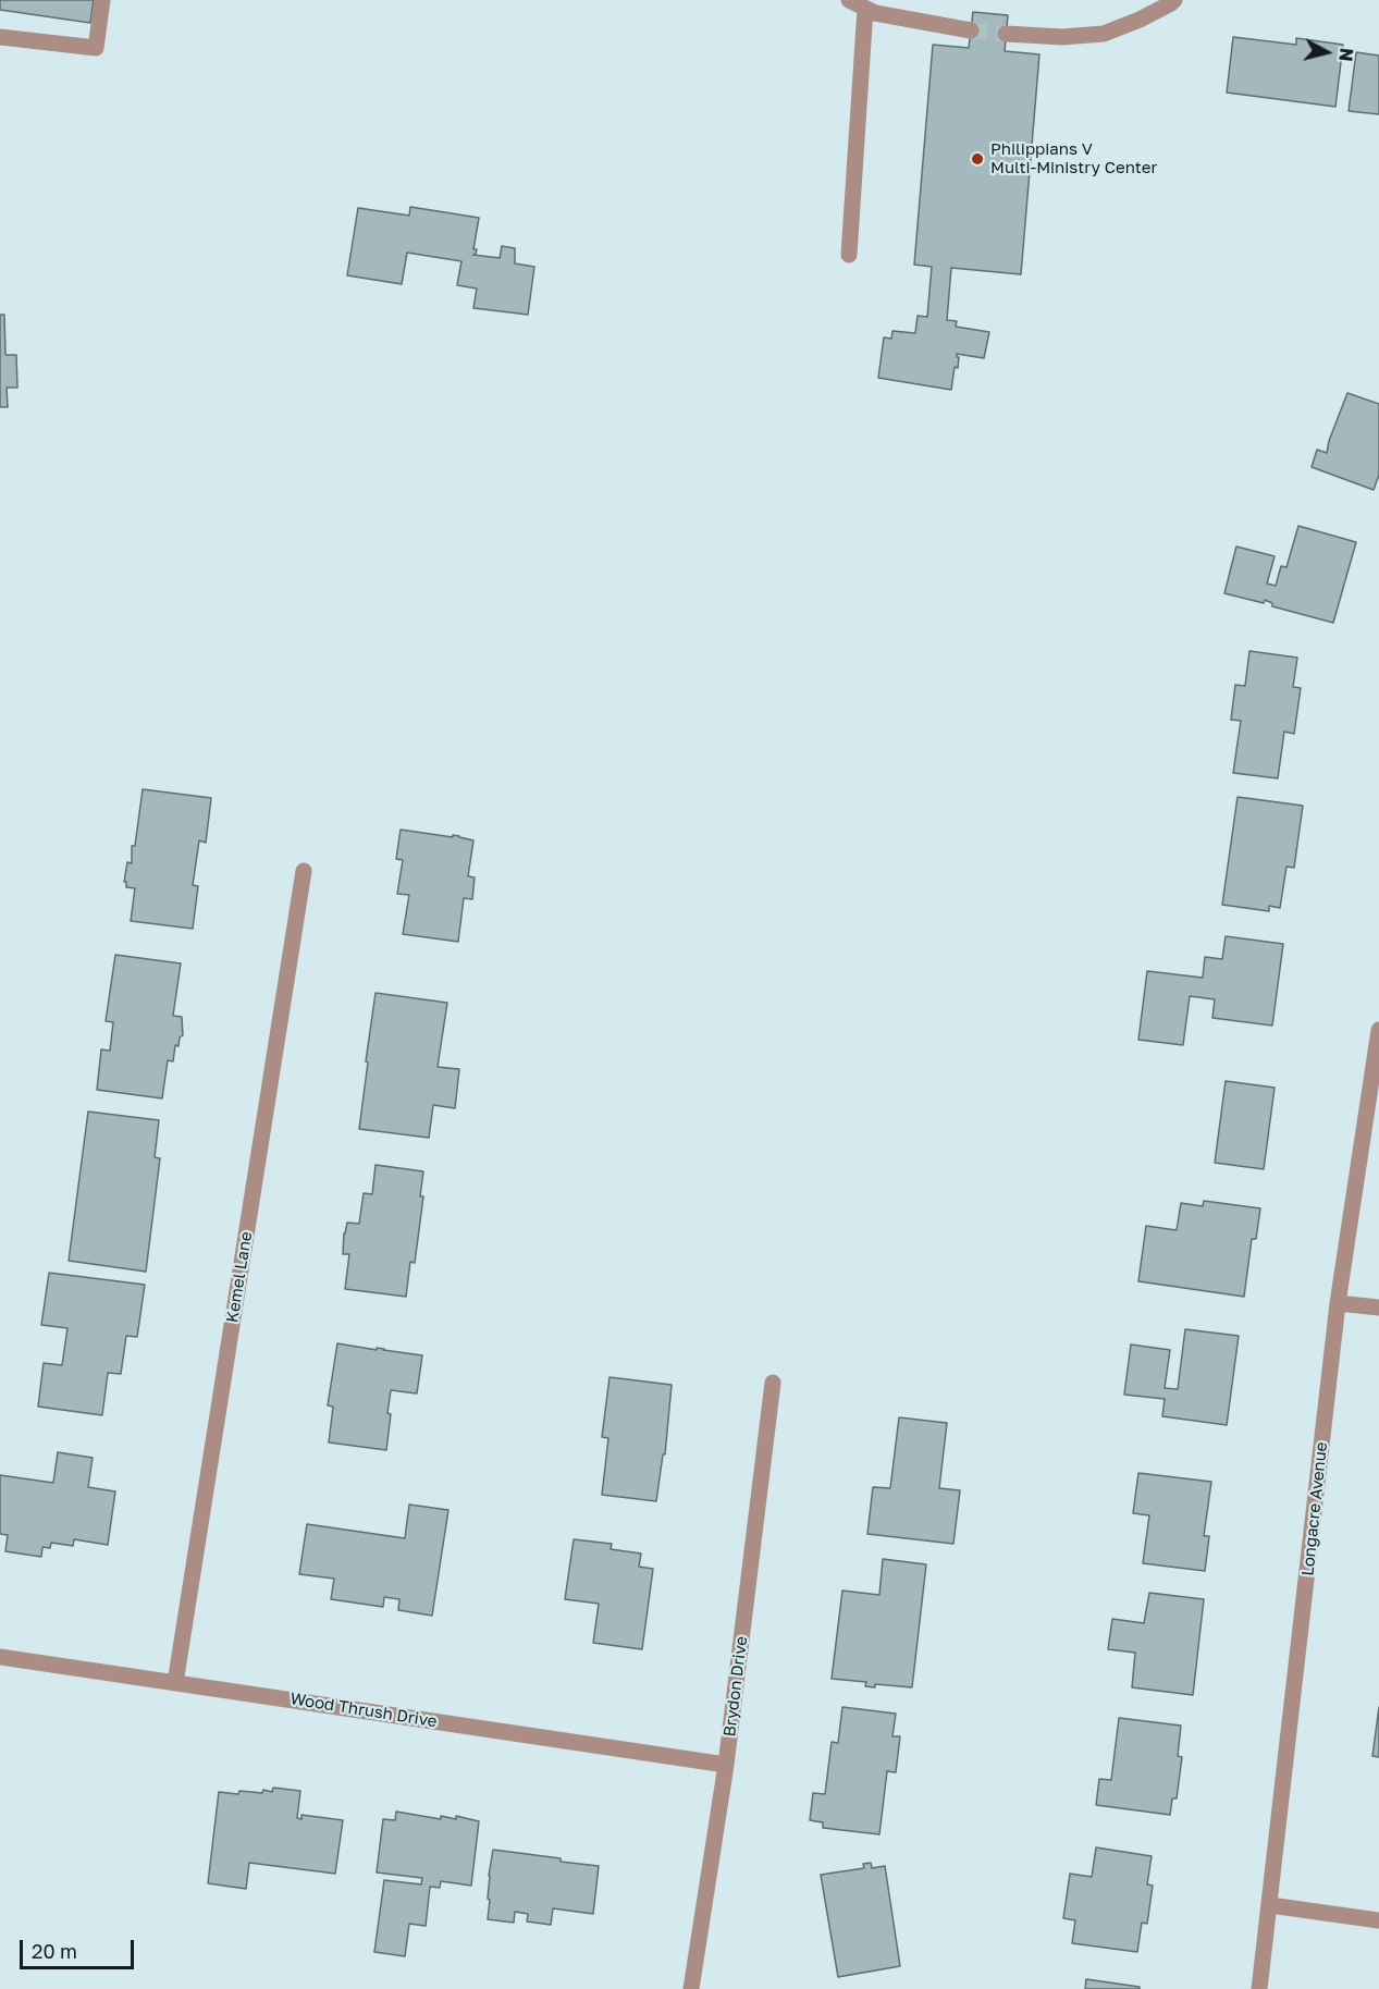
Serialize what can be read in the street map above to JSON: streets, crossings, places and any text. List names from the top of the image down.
{
  "streets": {
    "street": [
      "Kemel Lane",
      "Longacre Avenue",
      "Brydon Drive",
      "Wood Thrush Drive"
    ]
  },
  "crossings": [
    ["Kemel Lane", "Wood Thrush Drive"],
    ["Brydon Drive", "Wood Thrush Drive"]
  ],
  "places": ["Philippians V Multi-Ministry Center"],
  "scale_bar": "20 m",
  "north": "right"
}
